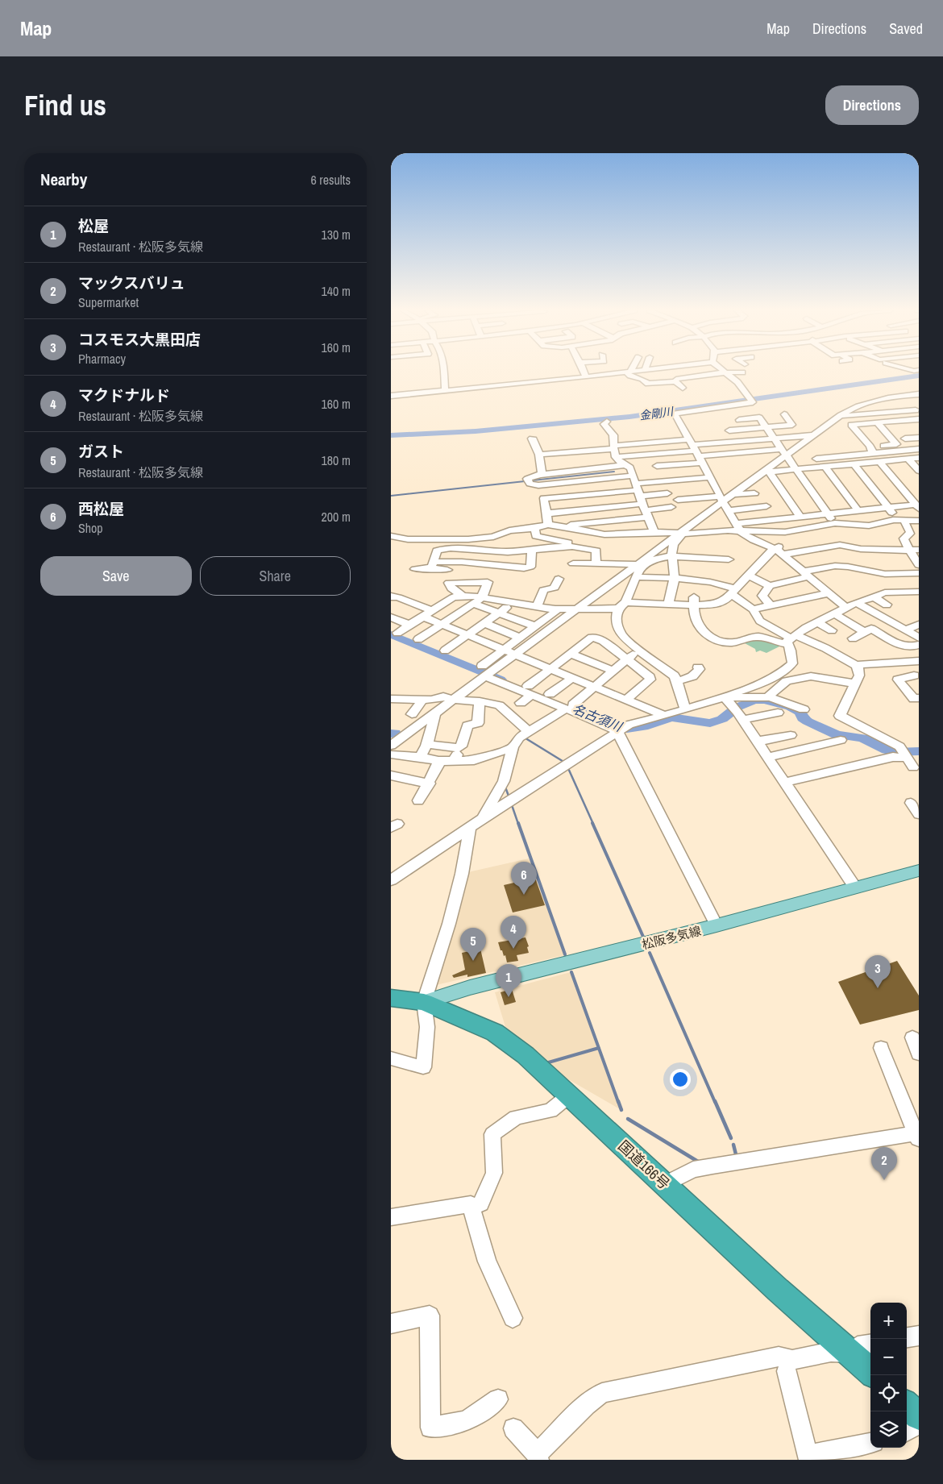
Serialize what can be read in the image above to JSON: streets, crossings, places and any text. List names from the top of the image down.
{
  "streets": {
    "highway": ["国道166号"],
    "main road": ["松阪多気線"]
  },
  "crossings": [
    ["松阪多気線", "国道166号"]
  ],
  "water": ["金剛川", "名古須川"],
  "page": {
    "header": "Map",
    "nav": ["Map", "Directions", "Saved"],
    "buttons": [
      "Directions",
      ["Save", "Share"]
    ],
    "title": "Find us",
    "heading": ["Nearby", "6 results"],
    "list": [
      {
        "mark": "1",
        "name": "松屋",
        "note": "Restaurant · 松阪多気線",
        "value": "130 m"
      },
      {
        "mark": "2",
        "name": "マックスバリュ",
        "note": "Supermarket",
        "value": "140 m"
      },
      {
        "mark": "3",
        "name": "コスモス大黒田店",
        "note": "Pharmacy",
        "value": "160 m"
      },
      {
        "mark": "4",
        "name": "マクドナルド",
        "note": "Restaurant · 松阪多気線",
        "value": "160 m"
      },
      {
        "mark": "5",
        "name": "ガスト",
        "note": "Restaurant · 松阪多気線",
        "value": "180 m"
      },
      {
        "mark": "6",
        "name": "西松屋",
        "note": "Shop",
        "value": "200 m"
      }
    ],
    "pins": [
      "6",
      "4",
      "5",
      "3",
      "1",
      "2"
    ],
    "map_buttons": ["+", "−"]
  }
}
